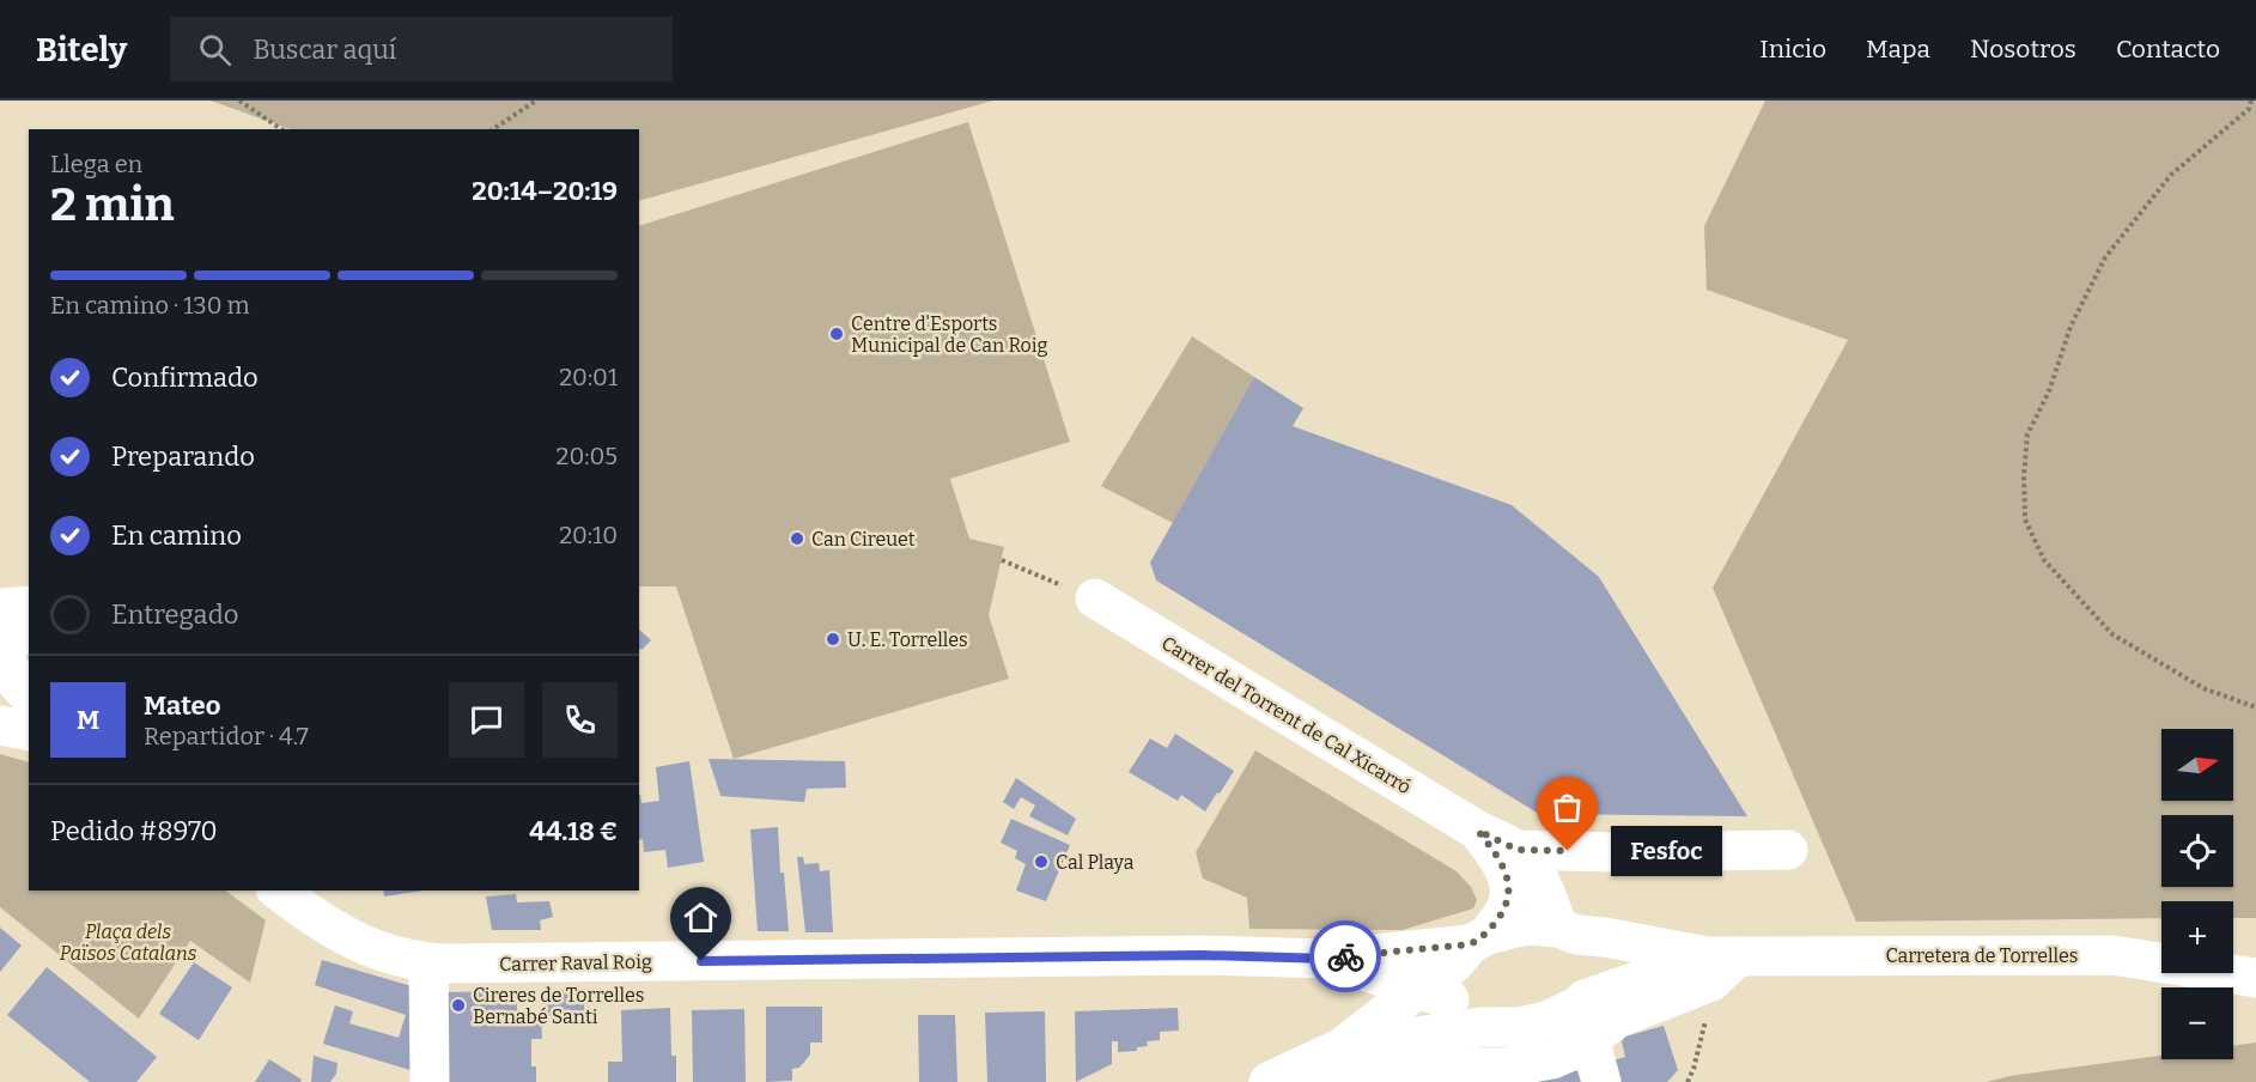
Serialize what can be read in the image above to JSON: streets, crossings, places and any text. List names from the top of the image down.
{
  "streets": {
    "street": ["Carrer del Torrent de Cal Xicarró", "Carretera de Torrelles", "Carrer Raval Roig"]
  },
  "crossings": [
    ["Carrer del Torrent de Cal Xicarró", "Carretera de Torrelles"],
    ["Carrer del Torrent de Cal Xicarró", "Carrer Raval Roig"],
    ["Carretera de Torrelles", "Carrer Raval Roig"]
  ],
  "parks": ["Plaça dels Països Catalans"],
  "places": [
    "Centre d'Esports Municipal de Can Roig",
    "Can Cireuet",
    "U. E. Torrelles",
    "Fesfoc",
    "Cal Playa",
    "Cireres de Torrelles Bernabé Santi"
  ],
  "north": "right",
  "page": {
    "header": "Bitely",
    "search": "Buscar aquí",
    "nav": [
      "Inicio",
      "Mapa",
      "Nosotros",
      "Contacto"
    ],
    "heading": ["2 min", "Llega en", "20:14–20:19"],
    "panel": [
      "Mateo",
      "Repartidor · 4.7",
      "Pedido #8970",
      "44.18 €"
    ],
    "bar": "En camino · 130 m",
    "list": [
      ["Confirmado", "20:01"],
      ["Preparando", "20:05"],
      ["En camino", "20:10"],
      "Entregado"
    ],
    "round": "M",
    "map_buttons": ["+", "−"],
    "bubble": "Fesfoc"
  }
}
